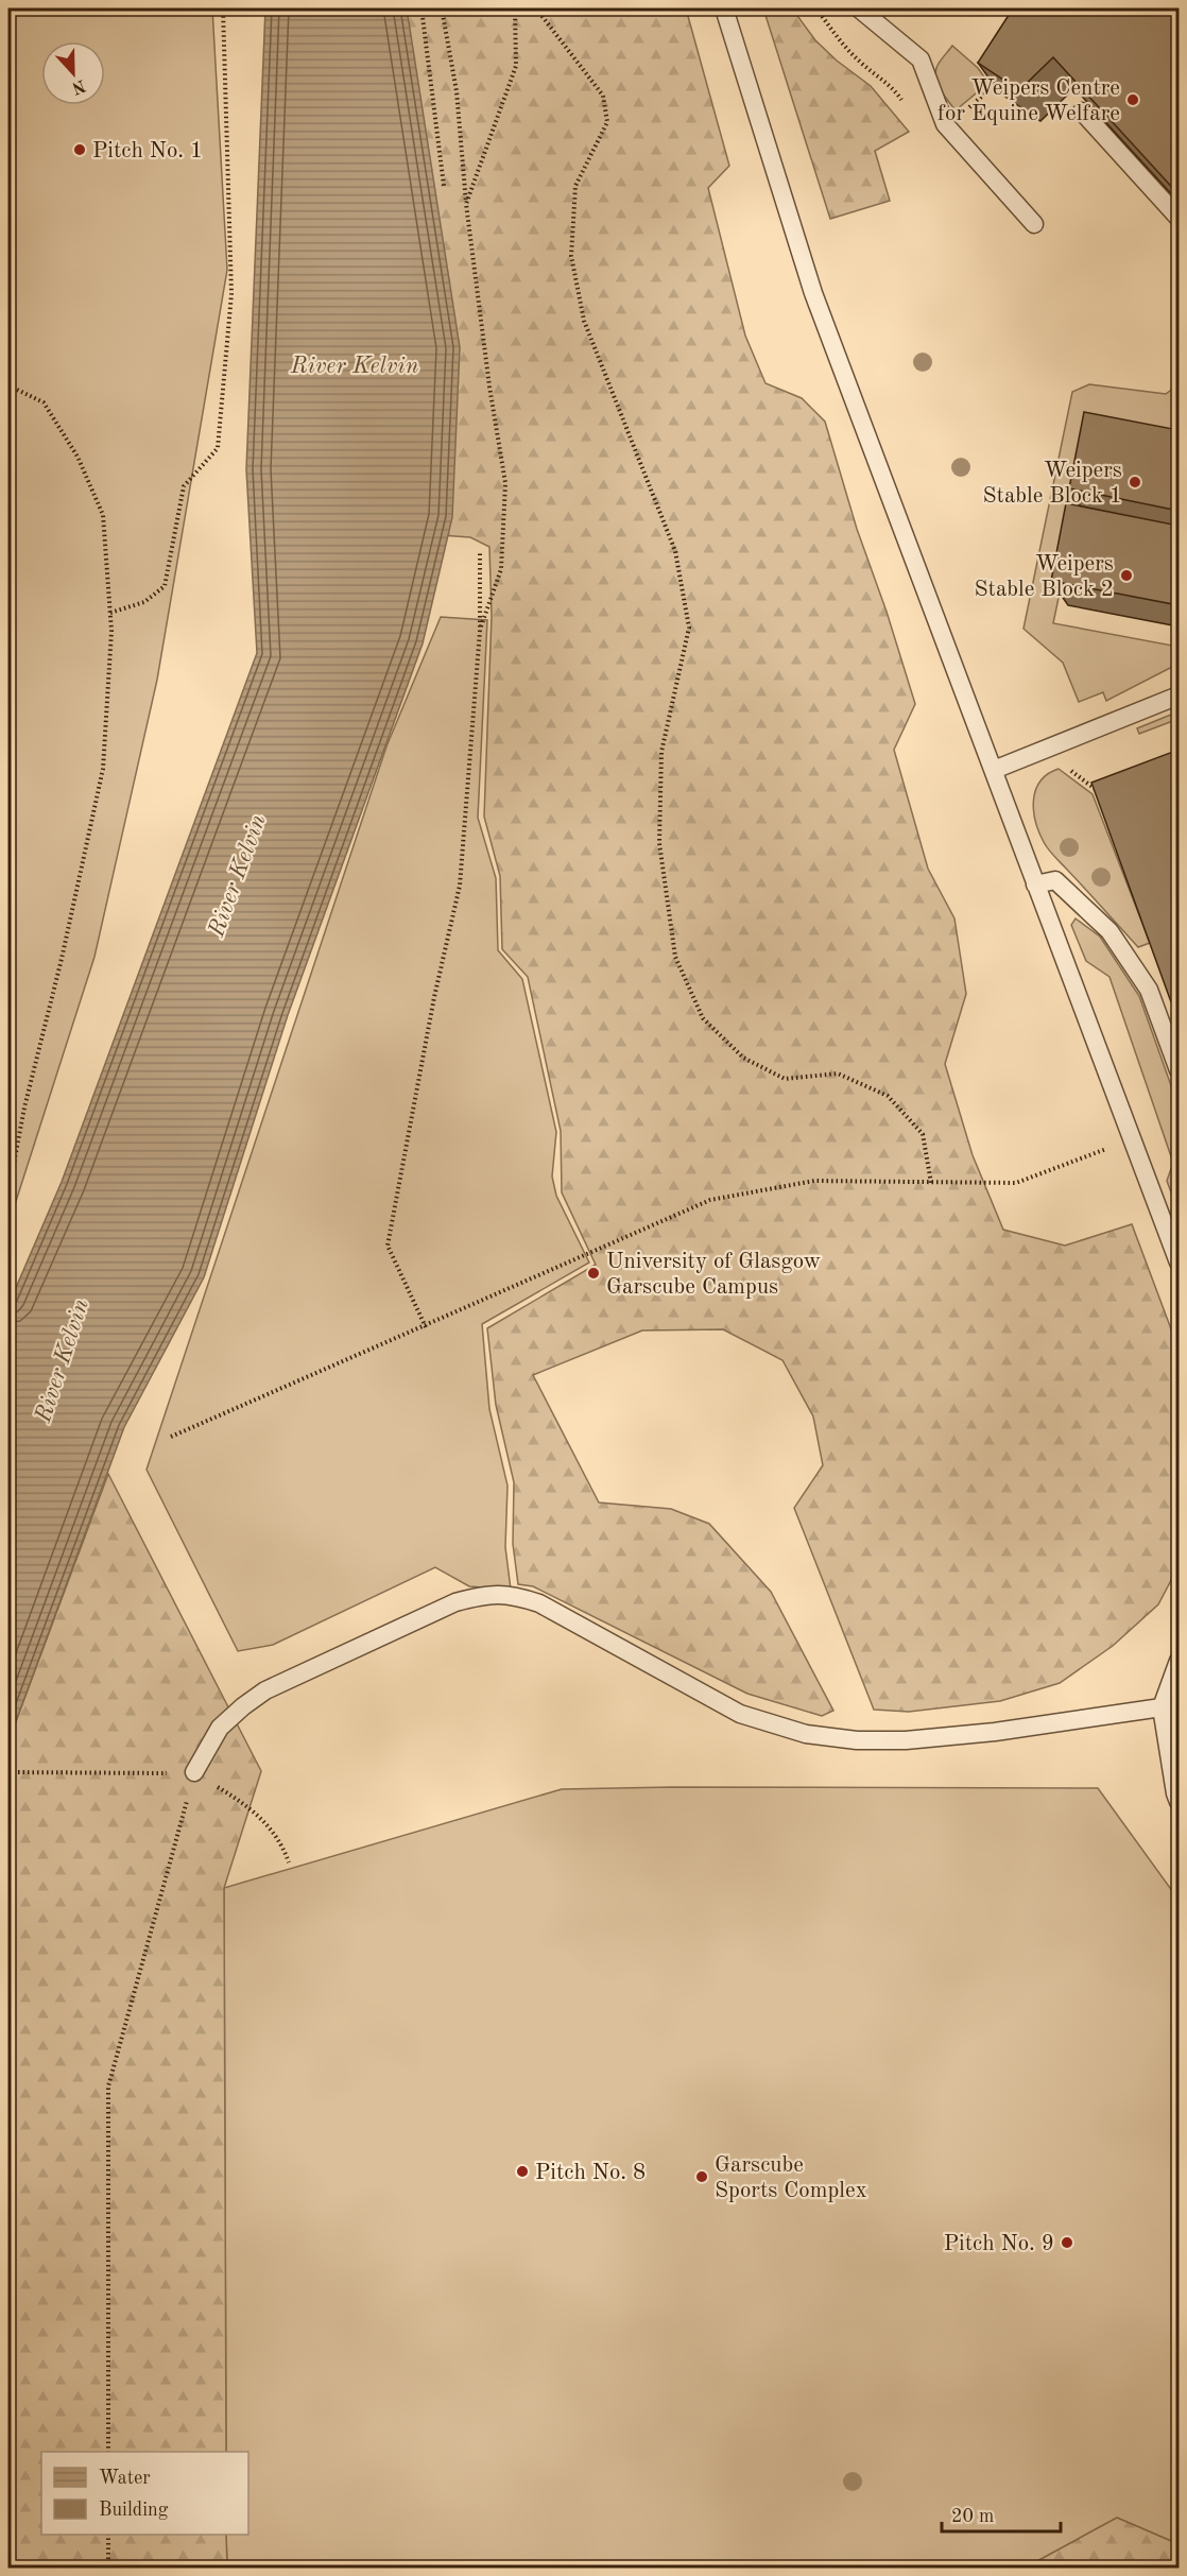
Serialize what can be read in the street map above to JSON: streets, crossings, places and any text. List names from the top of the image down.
{
  "water": ["River Kelvin"],
  "places": [
    "Weipers Centre for Equine Welfare",
    "Pitch No. 1",
    "Weipers Stable Block 1",
    "Weipers Stable Block 2",
    "University of Glasgow Garscube Campus",
    "Pitch No. 8",
    "Garscube Sports Complex",
    "Pitch No. 9"
  ],
  "legend": ["Water", "Building"],
  "scale_bar": "20 m",
  "north": "bottom"
}
